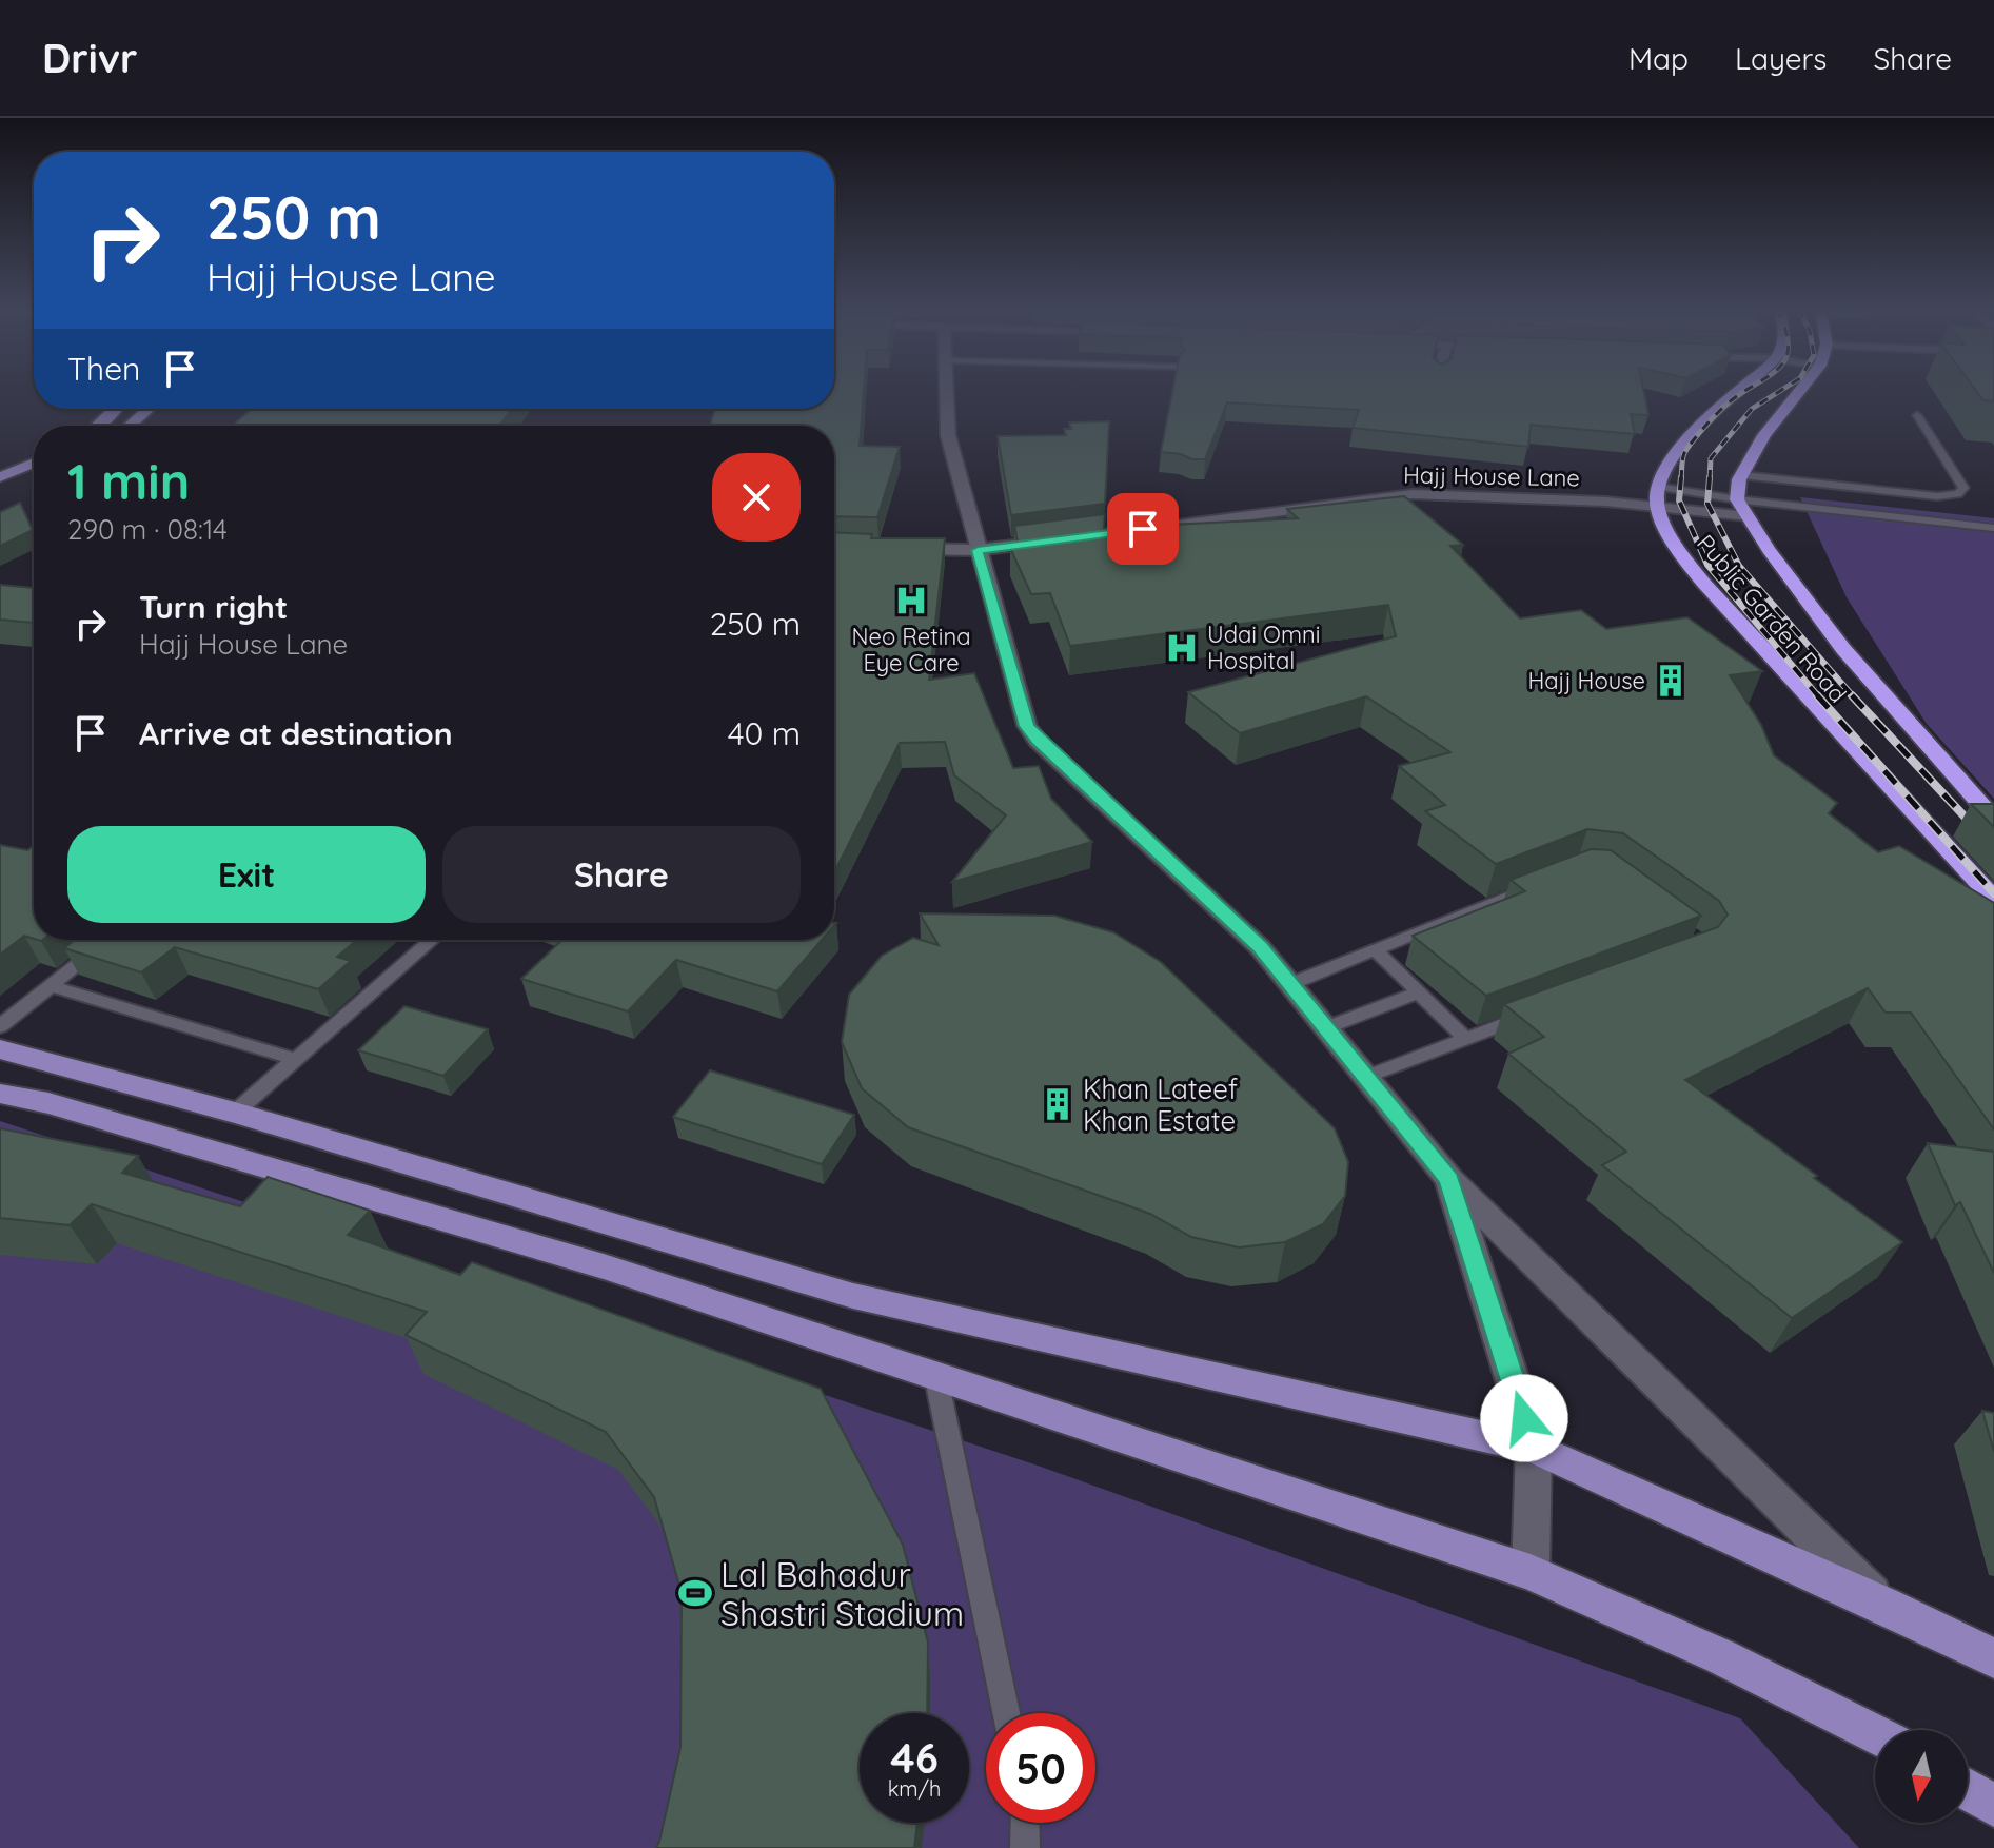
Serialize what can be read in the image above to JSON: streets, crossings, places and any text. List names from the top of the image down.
{
  "streets": {
    "highway": ["Public Garden Road"],
    "main road": ["Hajj House Lane"]
  },
  "crossings": [
    ["Hajj House Lane", "Public Garden Road"]
  ],
  "places": {
    "hospital": ["Neo Retina Eye Care", "Udai Omni Hospital"],
    "building": ["Hajj House", "Khan Lateef Khan Estate"],
    "sports": ["Lal Bahadur Shastri Stadium"]
  },
  "north": "bottom",
  "page": {
    "header": "Drivr",
    "nav": ["Map", "Layers", "Share"],
    "turn": ["250 m", "Hajj House Lane"],
    "then": "Then",
    "heading": ["1 min", "290 m · 08:14"],
    "list": [
      {
        "name": "Turn right",
        "note": "Hajj House Lane",
        "value": "250 m"
      },
      {
        "name": "Arrive at destination",
        "value": "40 m"
      }
    ],
    "buttons": ["Exit", "Share"],
    "speed": "46 km/h",
    "limit": "50"
  }
}
